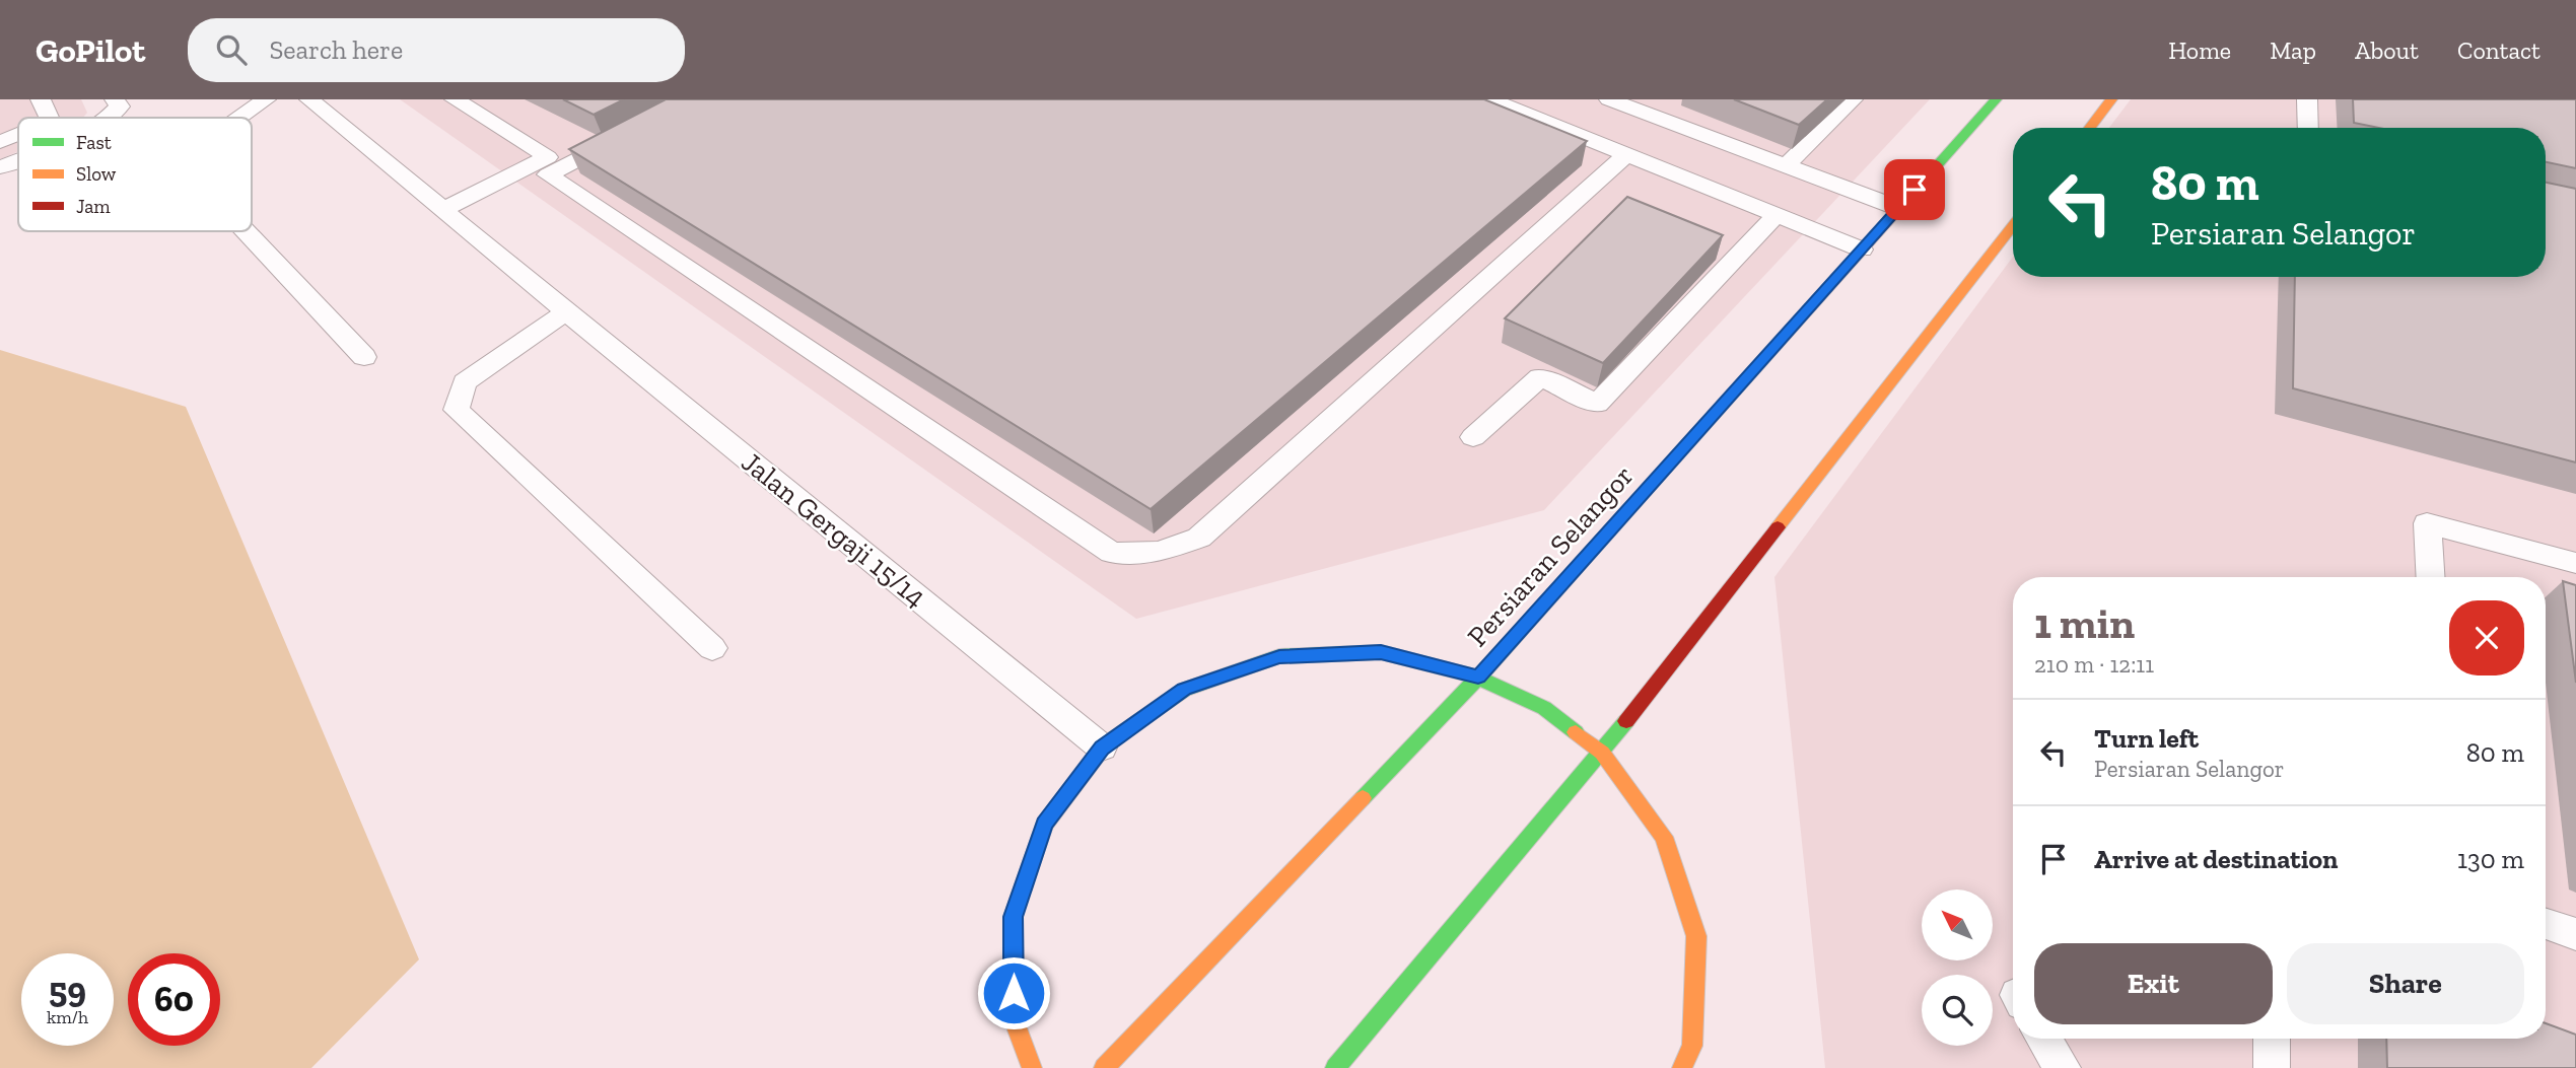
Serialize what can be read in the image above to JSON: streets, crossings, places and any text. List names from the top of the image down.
{
  "streets": {
    "main road": ["Persiaran Selangor"],
    "lane": ["Jalan Gergaji 15/14"]
  },
  "legend": ["Fast", "Slow", "Jam"],
  "north": "top left",
  "page": {
    "header": "GoPilot",
    "search": "Search here",
    "nav": [
      "Home",
      "Map",
      "About",
      "Contact"
    ],
    "turn": ["80 m", "Persiaran Selangor"],
    "heading": ["1 min", "210 m · 12:11"],
    "list": [
      {
        "name": "Turn left",
        "note": "Persiaran Selangor",
        "value": "80 m"
      },
      {
        "name": "Arrive at destination",
        "value": "130 m"
      }
    ],
    "buttons": ["Exit", "Share"],
    "speed": "59 km/h",
    "limit": "60"
  }
}
